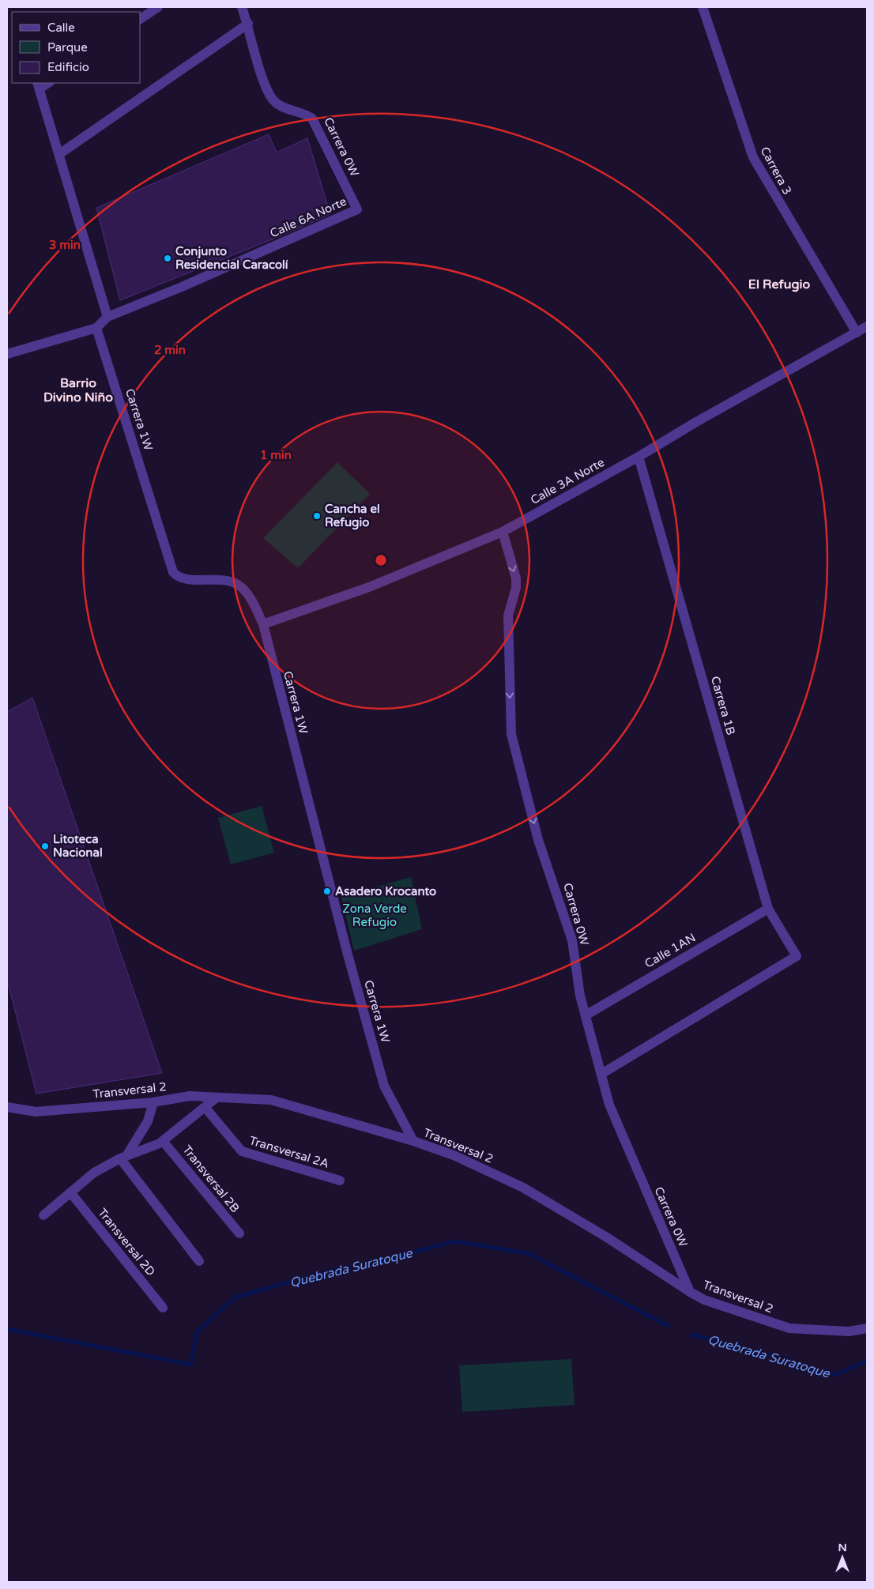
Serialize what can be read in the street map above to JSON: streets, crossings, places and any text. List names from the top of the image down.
{
  "streets": {
    "street": [
      "Carrera 0W",
      "Carrera 3",
      "Calle 6A Norte",
      "Carrera 1W",
      "Calle 3A Norte",
      "Carrera 1B",
      "Calle 1AN",
      "Transversal 2",
      "Transversal 2A",
      "Transversal 2B",
      "Transversal 2D"
    ]
  },
  "crossings": [
    ["Carrera 0W", "Calle 6A Norte"],
    ["Carrera 0W", "Calle 3A Norte"],
    ["Carrera 0W", "Carrera 1B"],
    ["Carrera 0W", "Calle 1AN"],
    ["Carrera 0W", "Transversal 2"],
    ["Carrera 3", "Calle 3A Norte"],
    ["Calle 6A Norte", "Carrera 1W"],
    ["Carrera 1W", "Calle 3A Norte"],
    ["Carrera 1W", "Transversal 2"],
    ["Calle 3A Norte", "Carrera 1B"],
    ["Carrera 1B", "Calle 1AN"]
  ],
  "one_way": ["Carrera 0W"],
  "districts": ["El Refugio", "Barrio Divino Niño"],
  "water": ["Quebrada Suratoque"],
  "parks": ["Zona Verde Refugio"],
  "places": [
    "Conjunto Residencial Caracolí",
    "Cancha el Refugio",
    "Litoteca Nacional",
    "Asadero Krocanto"
  ],
  "legend": ["Calle", "Parque", "Edificio"],
  "north": "top",
  "rings": ["3 min", "2 min", "1 min"]
}
